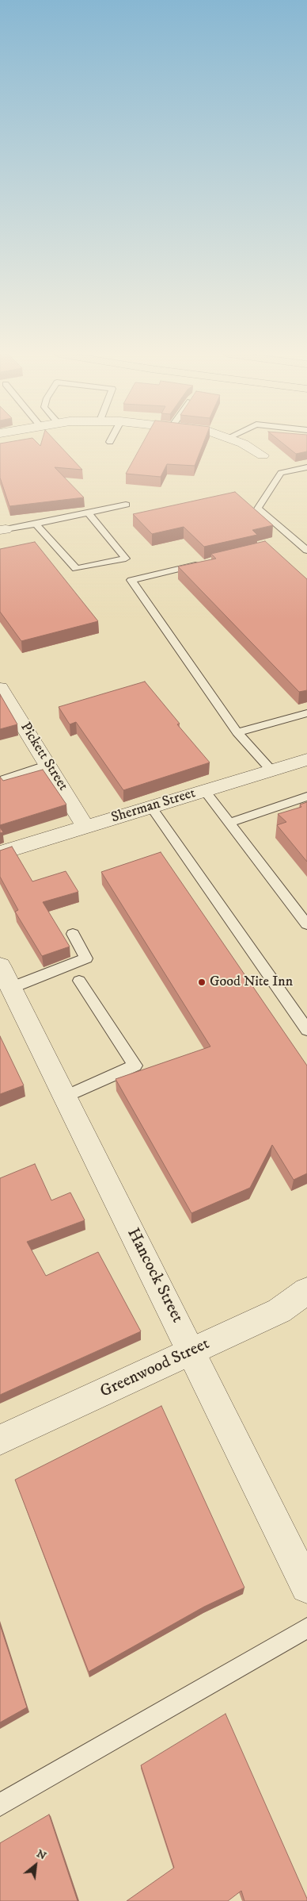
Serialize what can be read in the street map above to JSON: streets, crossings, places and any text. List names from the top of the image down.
{
  "streets": {
    "street": [
      "Pickett Street",
      "Sherman Street",
      "Hancock Street",
      "Greenwood Street"
    ]
  },
  "crossings": [
    ["Pickett Street", "Sherman Street"],
    ["Hancock Street", "Greenwood Street"]
  ],
  "places": ["Good Nite Inn"],
  "north": "top right"
}
